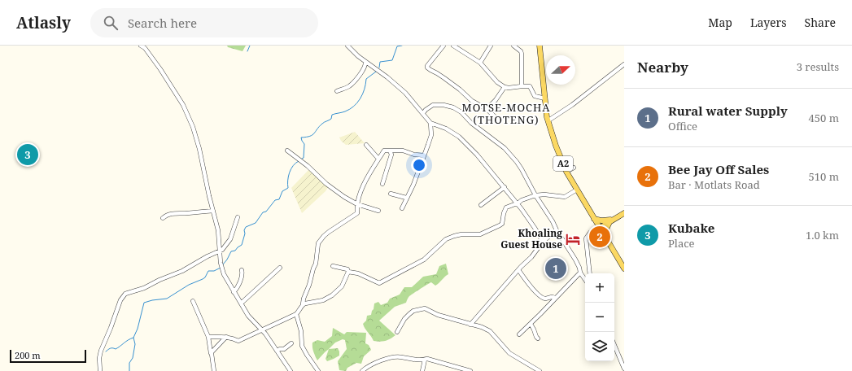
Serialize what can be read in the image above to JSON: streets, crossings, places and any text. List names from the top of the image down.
{
  "streets": {
    "main road": ["A2"]
  },
  "districts": ["MOTSE-MOCHA (THOTENG)"],
  "places": {
    "hotel": ["Khoaling Guest House"]
  },
  "scale_bar": "200 m",
  "north": "right",
  "page": {
    "header": "Atlasly",
    "search": "Search here",
    "nav": ["Map", "Layers", "Share"],
    "heading": ["Nearby", "3 results"],
    "list": [
      {
        "mark": "1",
        "name": "Rural water Supply",
        "note": "Office",
        "value": "450 m"
      },
      {
        "mark": "2",
        "name": "Bee Jay Off Sales",
        "note": "Bar · Motlats Road",
        "value": "510 m"
      },
      {
        "mark": "3",
        "name": "Kubake",
        "note": "Place",
        "value": "1.0 km"
      }
    ],
    "pins": ["3", "2", "1"],
    "map_buttons": ["+", "−"],
    "scale": "200 m"
  }
}
